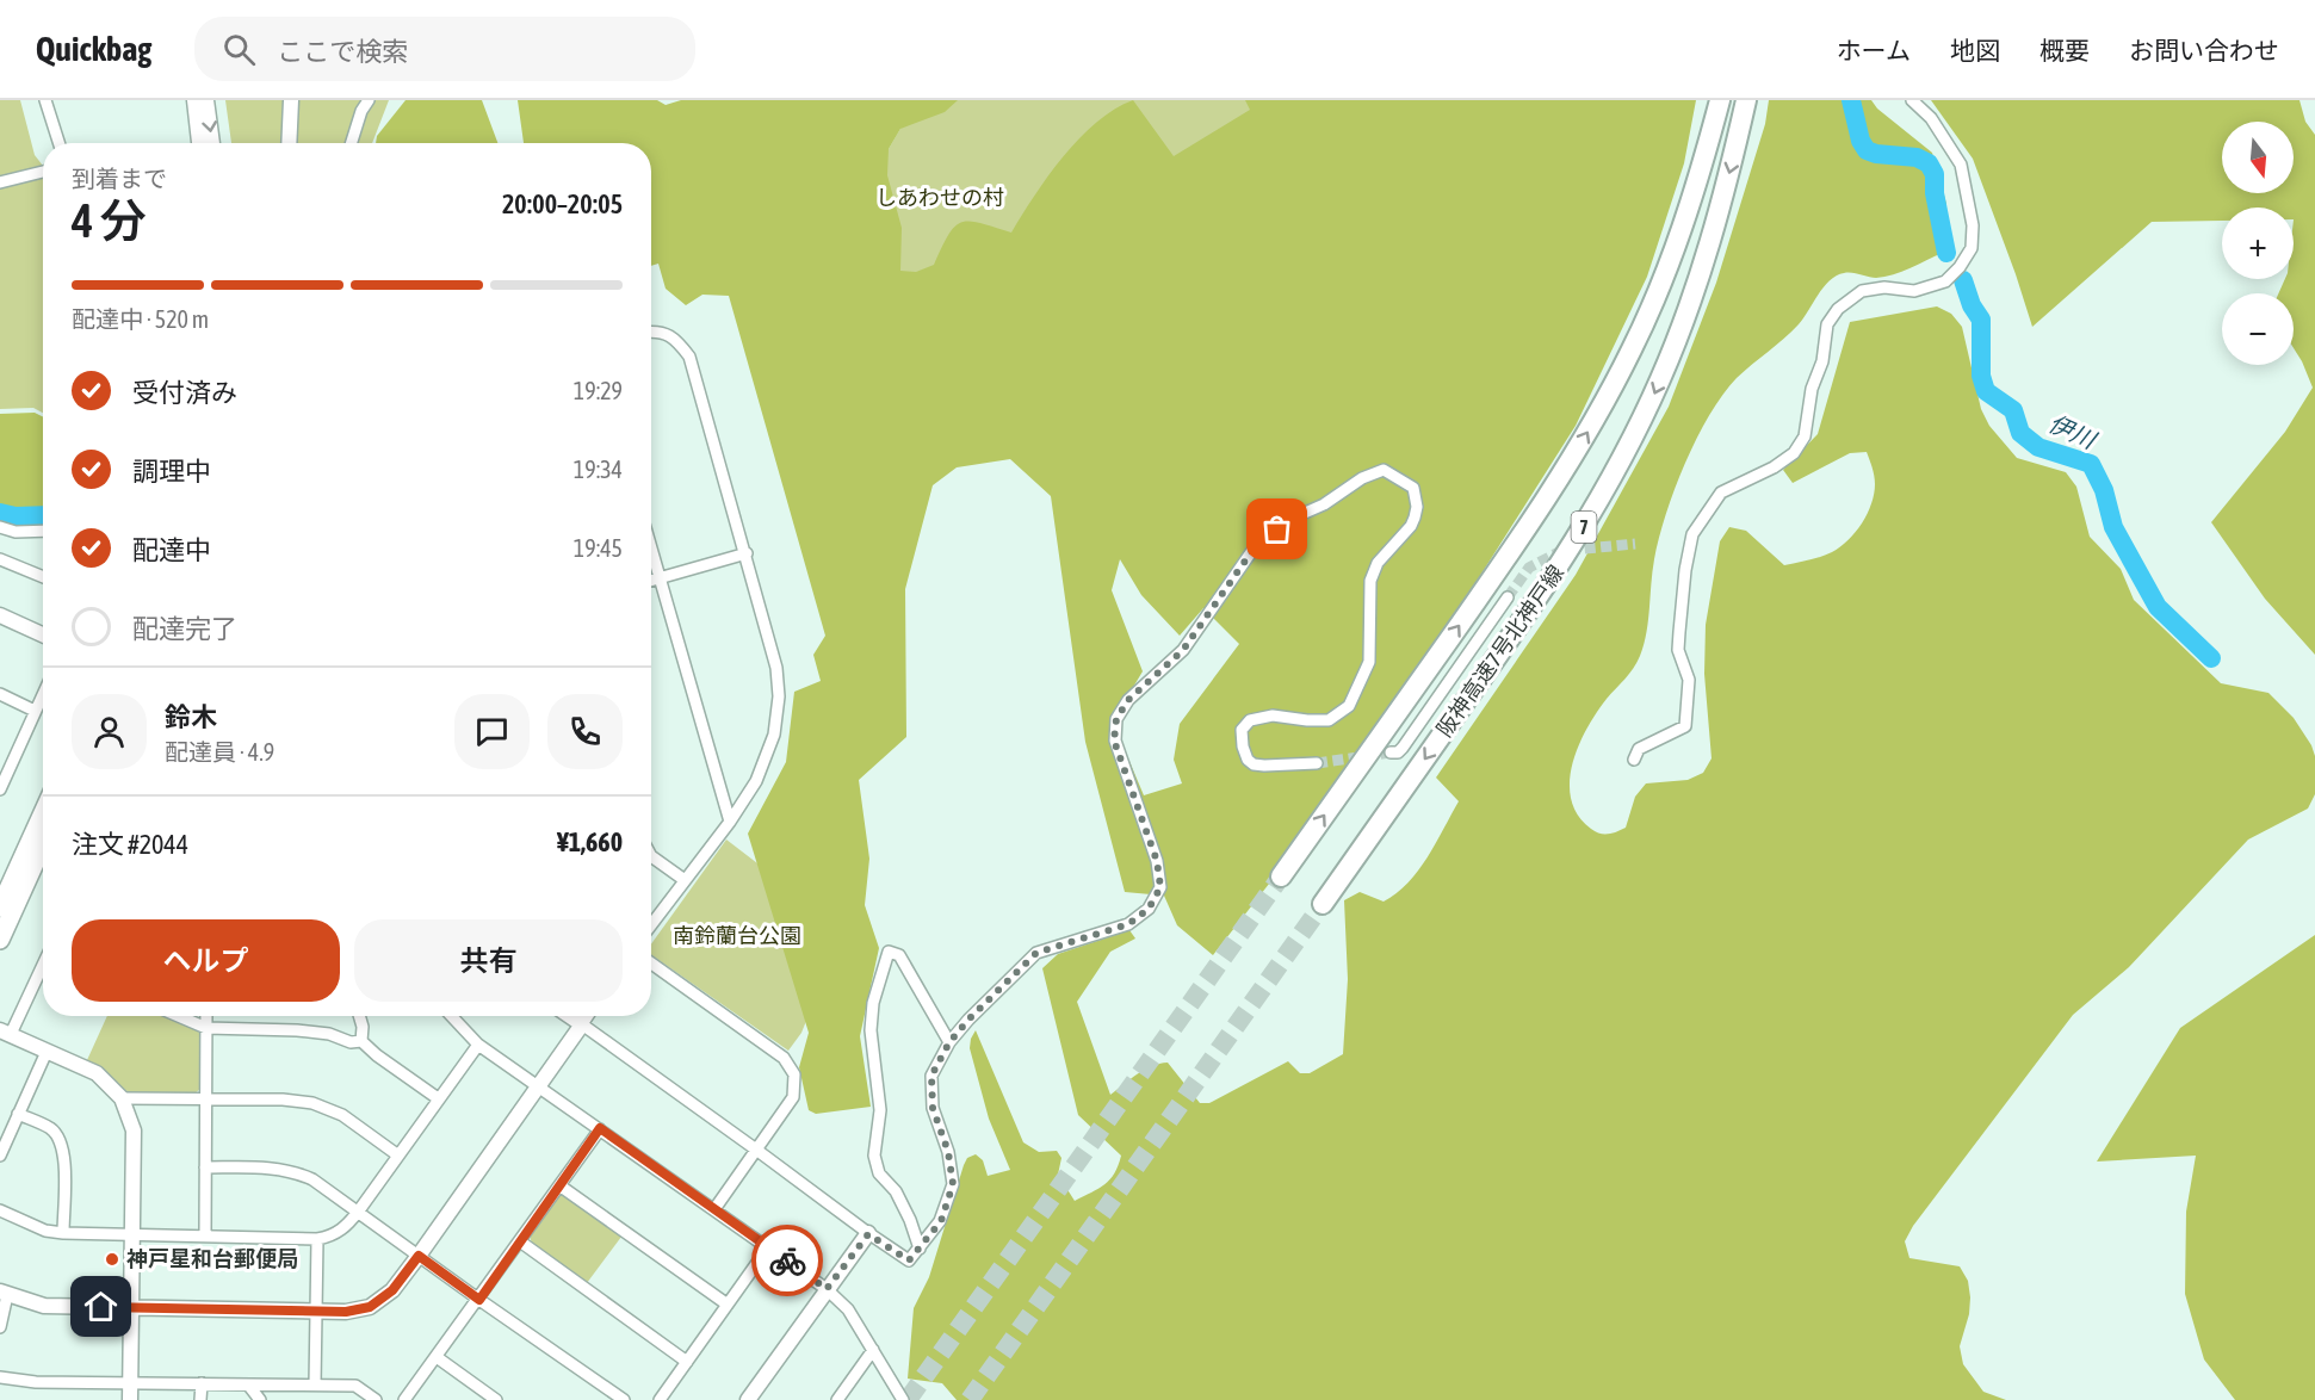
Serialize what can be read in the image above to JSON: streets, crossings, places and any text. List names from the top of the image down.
{
  "streets": {
    "highway": ["7", "阪神高速7号北神戸線"]
  },
  "water": ["伊川"],
  "parks": ["しあわせの村", "南鈴蘭台公園"],
  "places": ["神戸星和台郵便局"],
  "north": "bottom",
  "page": {
    "header": "Quickbag",
    "search": "ここで検索",
    "nav": [
      "ホーム",
      "地図",
      "概要",
      "お問い合わせ"
    ],
    "map_buttons": ["+", "−"],
    "heading": ["4 分", "到着まで", "20:00–20:05"],
    "panel": [
      "鈴木",
      "配達員 · 4.9",
      "注文 #2044",
      "¥1,660"
    ],
    "bar": "配達中 · 520 m",
    "list": [
      ["受付済み", "19:29"],
      ["調理中", "19:34"],
      ["配達中", "19:45"],
      "配達完了"
    ],
    "buttons": ["ヘルプ", "共有"]
  }
}
